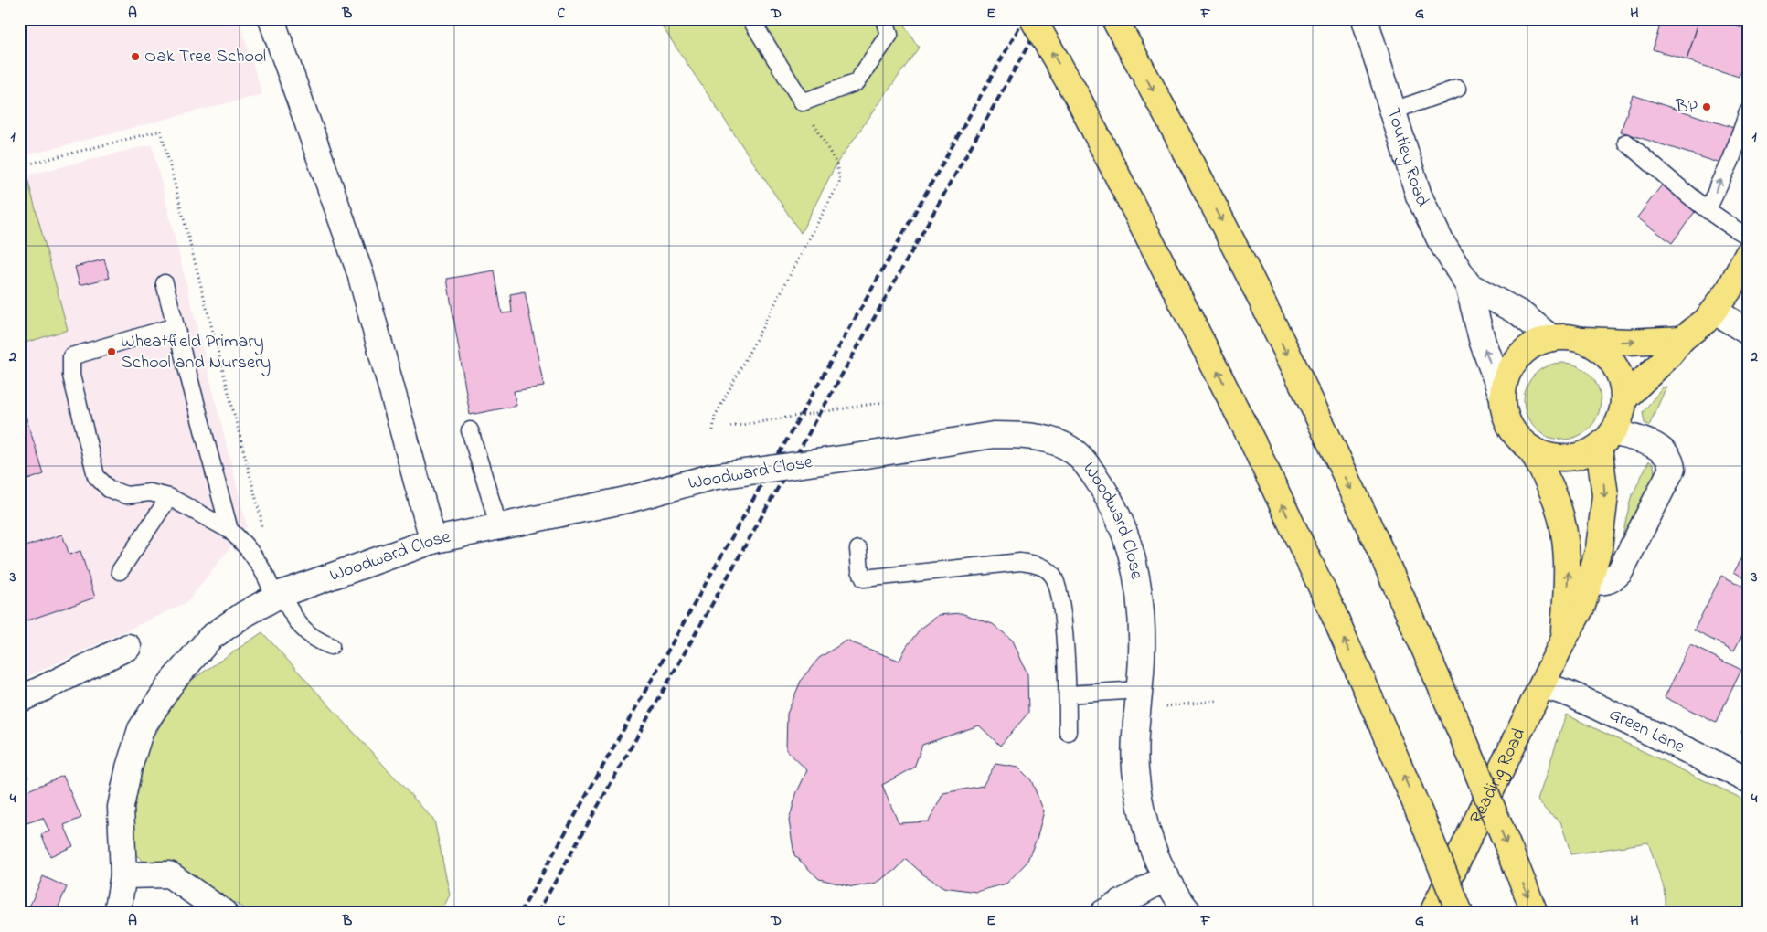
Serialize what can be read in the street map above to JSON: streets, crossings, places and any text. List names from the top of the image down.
{
  "streets": {
    "main road": ["Reading Road"],
    "street": ["Toutley Road", "Woodward Close", "Green Lane"]
  },
  "crossings": [
    ["Toutley Road", "Reading Road"],
    ["Green Lane", "Reading Road"]
  ],
  "places": ["Oak Tree School", "BP", "Wheatfield Primary School and Nursery"],
  "grid": {
    "columns": [
      "A",
      "B",
      "C",
      "D",
      "E",
      "F",
      "G",
      "H"
    ],
    "rows": [
      "1",
      "2",
      "3",
      "4"
    ]
  }
}
